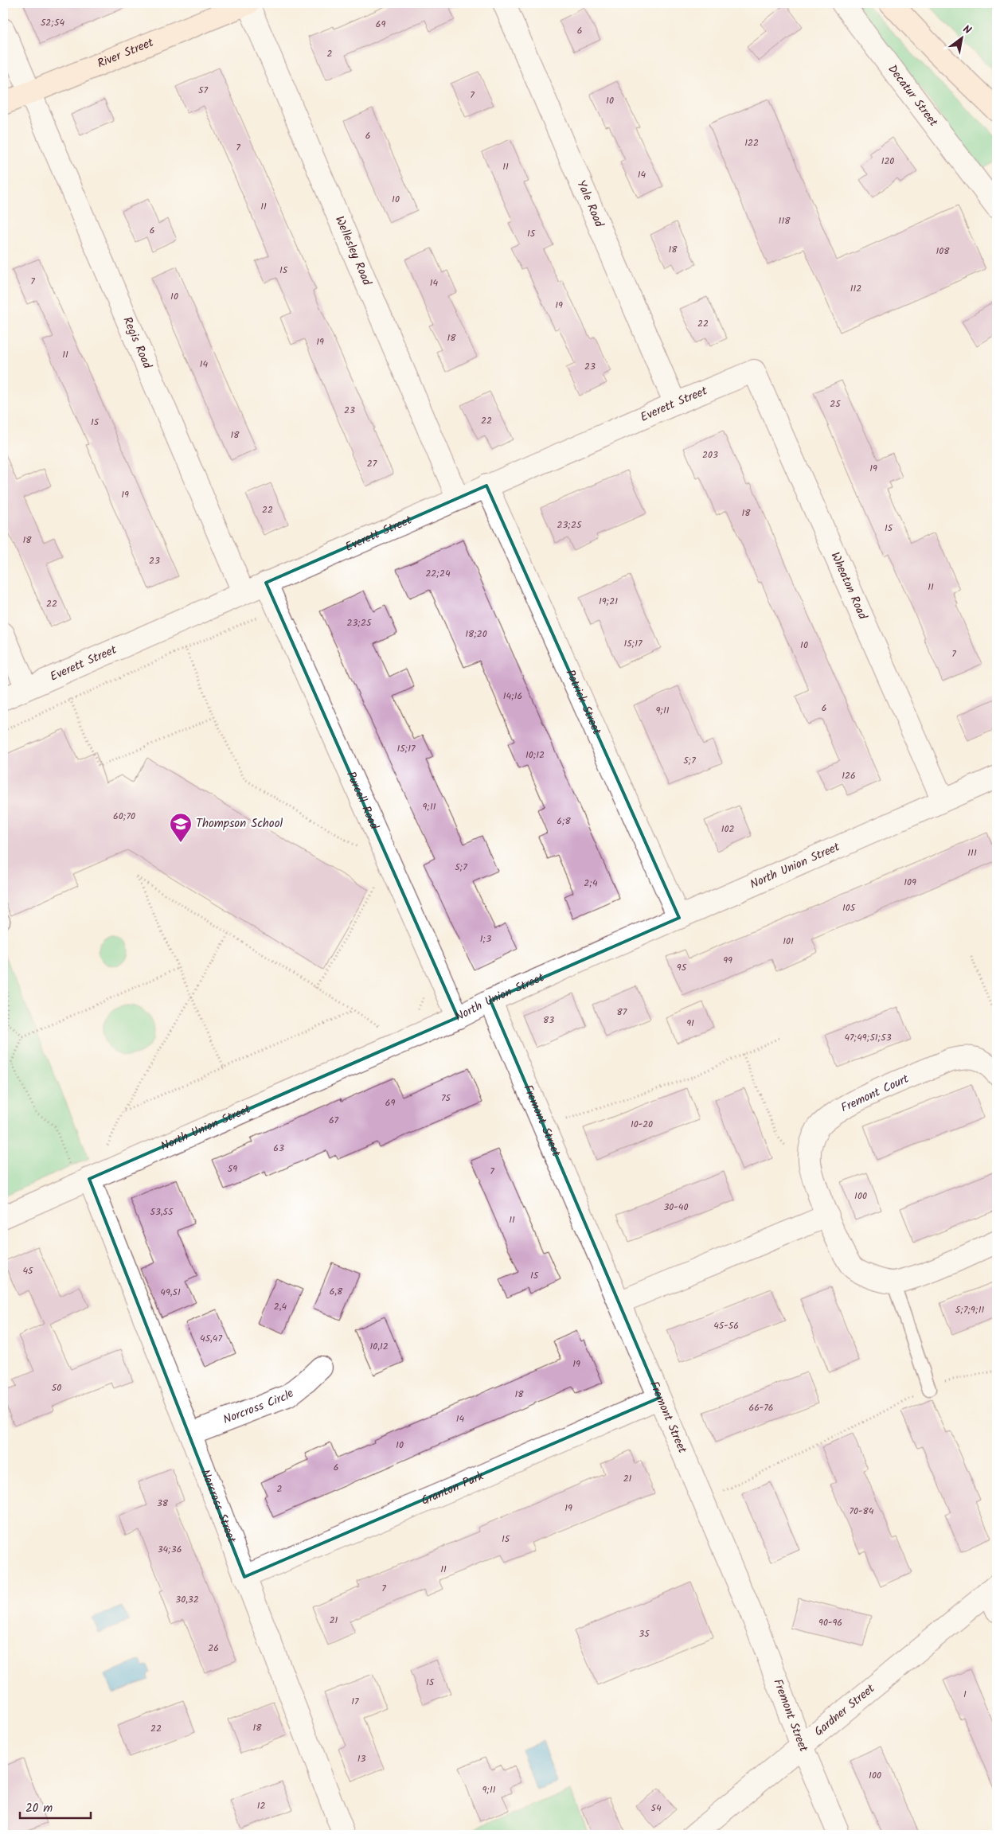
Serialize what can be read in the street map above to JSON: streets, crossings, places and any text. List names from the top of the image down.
{
  "streets": {
    "street": [
      "River Street",
      "Decatur Street",
      "Yale Road",
      "Wellesley Road",
      "Regis Road",
      "Everett Street",
      "Wheaton Road",
      "Patrick Street",
      "Purcell Road",
      "North Union Street",
      "Fremont Court",
      "Fremont Street",
      "Norcross Circle",
      "Granton Park",
      "Norcross Street",
      "Gardner Street"
    ]
  },
  "crossings": [
    ["River Street", "Wellesley Road"],
    ["River Street", "Regis Road"],
    ["Yale Road", "Everett Street"],
    ["Wellesley Road", "Everett Street"],
    ["Regis Road", "Everett Street"],
    ["Everett Street", "Wheaton Road"],
    ["Everett Street", "Patrick Street"],
    ["Everett Street", "Purcell Road"],
    ["Wheaton Road", "North Union Street"],
    ["Patrick Street", "North Union Street"],
    ["Purcell Road", "North Union Street"],
    ["North Union Street", "Fremont Street"],
    ["North Union Street", "Norcross Street"],
    ["Fremont Street", "Granton Park"],
    ["Fremont Street", "Gardner Street"],
    ["Norcross Circle", "Norcross Street"],
    ["Granton Park", "Norcross Street"]
  ],
  "places": {
    "school or university": ["Thompson School"]
  },
  "house_numbers": [
    "52;54",
    "69",
    "6",
    "2",
    "57",
    "7",
    "10",
    "6",
    "122",
    "7",
    "120",
    "11",
    "14",
    "10",
    "11",
    "118",
    "6",
    "15",
    "18",
    "108",
    "15",
    "7",
    "14",
    "112",
    "10",
    "19",
    "22",
    "18",
    "19",
    "11",
    "14",
    "23",
    "25",
    "23",
    "22",
    "15",
    "18",
    "203",
    "27",
    "19",
    "19",
    "22",
    "18",
    "23;25",
    "15",
    "18",
    "23",
    "22;24",
    "11",
    "19;21",
    "22",
    "23;25",
    "18;20",
    "15;17",
    "10",
    "7",
    "14;16",
    "6",
    "9;11",
    "15;17",
    "10;12",
    "5;7",
    "126",
    "9;11",
    "60;70",
    "6;8",
    "102",
    "111",
    "5;7",
    "109",
    "2;4",
    "105",
    "1;3",
    "101",
    "99",
    "95",
    "87",
    "83",
    "91",
    "47;49;51;53",
    "75",
    "69",
    "67",
    "10-20",
    "63",
    "59",
    "7",
    "100",
    "30-40",
    "53,55",
    "11",
    "45",
    "15",
    "6,8",
    "49,51",
    "2,4",
    "5;7;9;11",
    "45-56",
    "45,47",
    "10,12",
    "19",
    "50",
    "18",
    "66-76",
    "14",
    "10",
    "6",
    "21",
    "2",
    "38",
    "19",
    "70-84",
    "15",
    "34;36",
    "11",
    "7",
    "30,32",
    "21",
    "90-96",
    "35",
    "26",
    "15",
    "1",
    "17",
    "18",
    "22",
    "13",
    "100",
    "9;11",
    "12",
    "54"
  ],
  "scale_bar": "20 m",
  "north": "top right"
}
